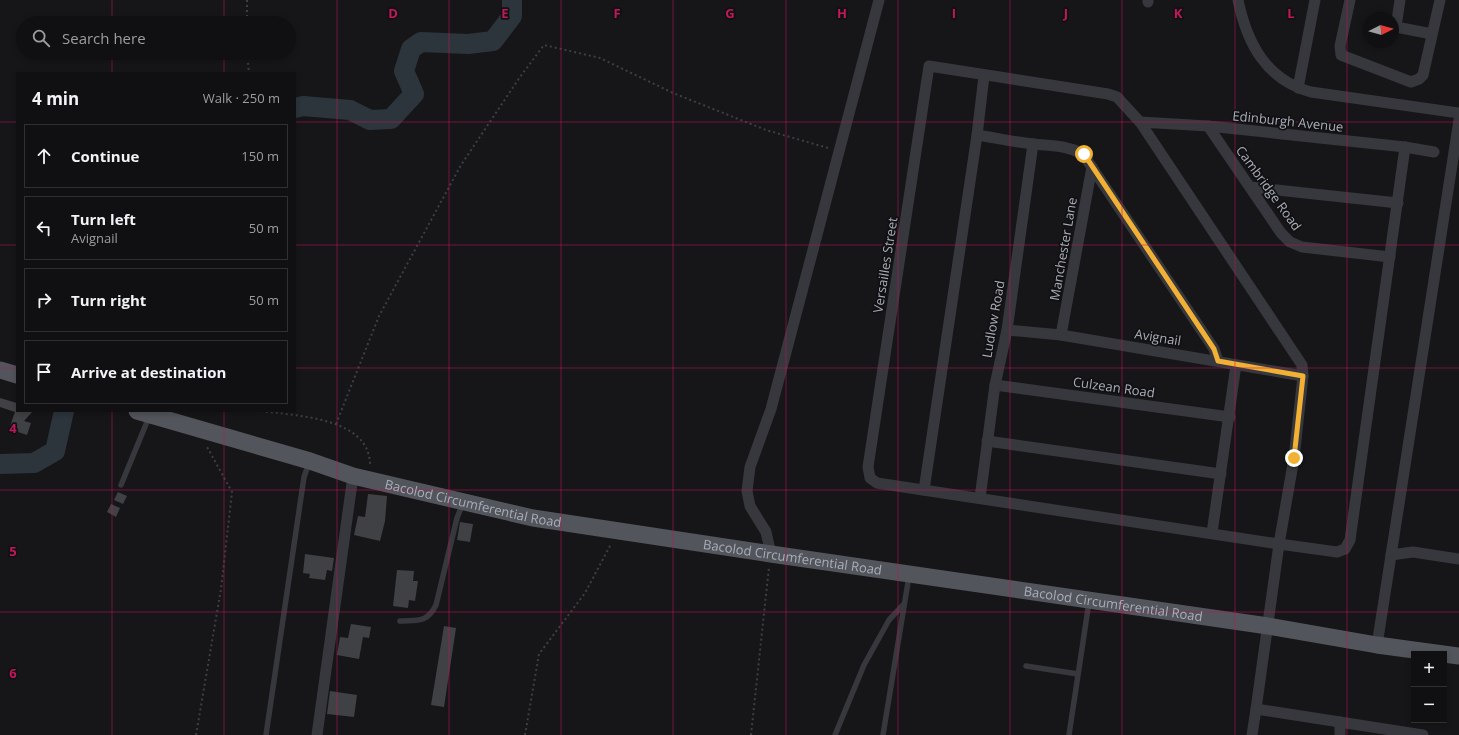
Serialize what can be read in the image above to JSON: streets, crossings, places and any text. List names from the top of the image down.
{
  "streets": {
    "main road": ["Bacolod Circumferential Road"],
    "street": [
      "Edinburgh Avenue",
      "Cambridge Road",
      "Manchester Lane",
      "Versailles Street",
      "Ludlow Road",
      "Avignail",
      "Culzean Road"
    ]
  },
  "crossings": [
    ["Edinburgh Avenue", "Cambridge Road"],
    ["Manchester Lane", "Avignail"],
    ["Ludlow Road", "Avignail"],
    ["Ludlow Road", "Culzean Road"]
  ],
  "north": "right",
  "page": {
    "search": "Search here",
    "heading": ["4 min", "Walk · 250 m"],
    "list": [
      ["Continue", "150 m"],
      ["Turn left", "Avignail", "50 m"],
      ["Turn right", "50 m"],
      "Arrive at destination"
    ],
    "map_buttons": ["+", "−"]
  },
  "grid": {
    "columns": [
      "D",
      "E",
      "F",
      "G",
      "H",
      "I",
      "J",
      "K",
      "L"
    ],
    "rows": ["4", "5", "6"]
  }
}
